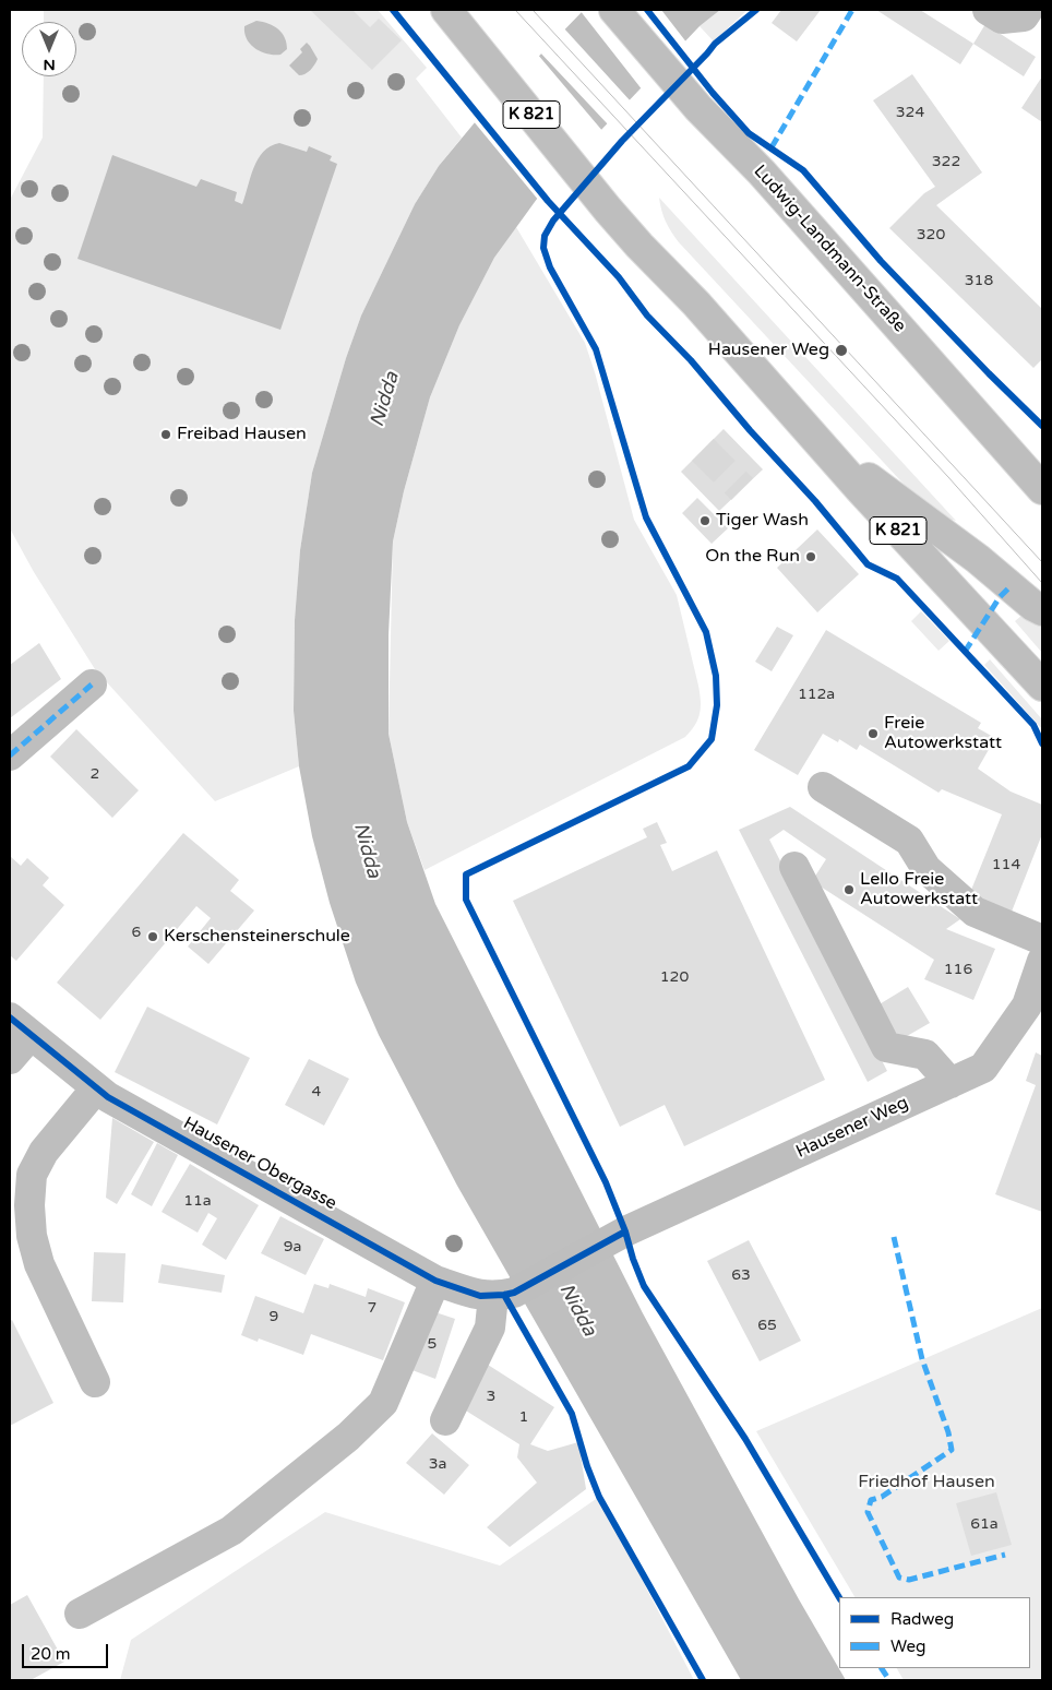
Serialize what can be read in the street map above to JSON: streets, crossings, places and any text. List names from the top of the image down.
{
  "streets": {
    "main road": [
      "K 821",
      "Ludwig-Landmann-Straße",
      "Hausener Weg",
      "Hausener Obergasse"
    ]
  },
  "crossings": [
    ["Hausener Weg", "Hausener Obergasse"]
  ],
  "water": ["Nidda"],
  "parks": ["Friedhof Hausen"],
  "places": [
    "Hausener Weg",
    "Freibad Hausen",
    "Tiger Wash",
    "On the Run",
    "Freie Autowerkstatt",
    "Lello Freie Autowerkstatt",
    "Kerschensteinerschule"
  ],
  "house_numbers": [
    "324",
    "322",
    "320",
    "318",
    "112a",
    "2",
    "114",
    "6",
    "116",
    "120",
    "4",
    "11a",
    "9a",
    "63",
    "7",
    "9",
    "65",
    "5",
    "3",
    "1",
    "3a",
    "61a"
  ],
  "legend": ["Radweg", "Weg"],
  "scale_bar": "20 m",
  "north": "bottom"
}
